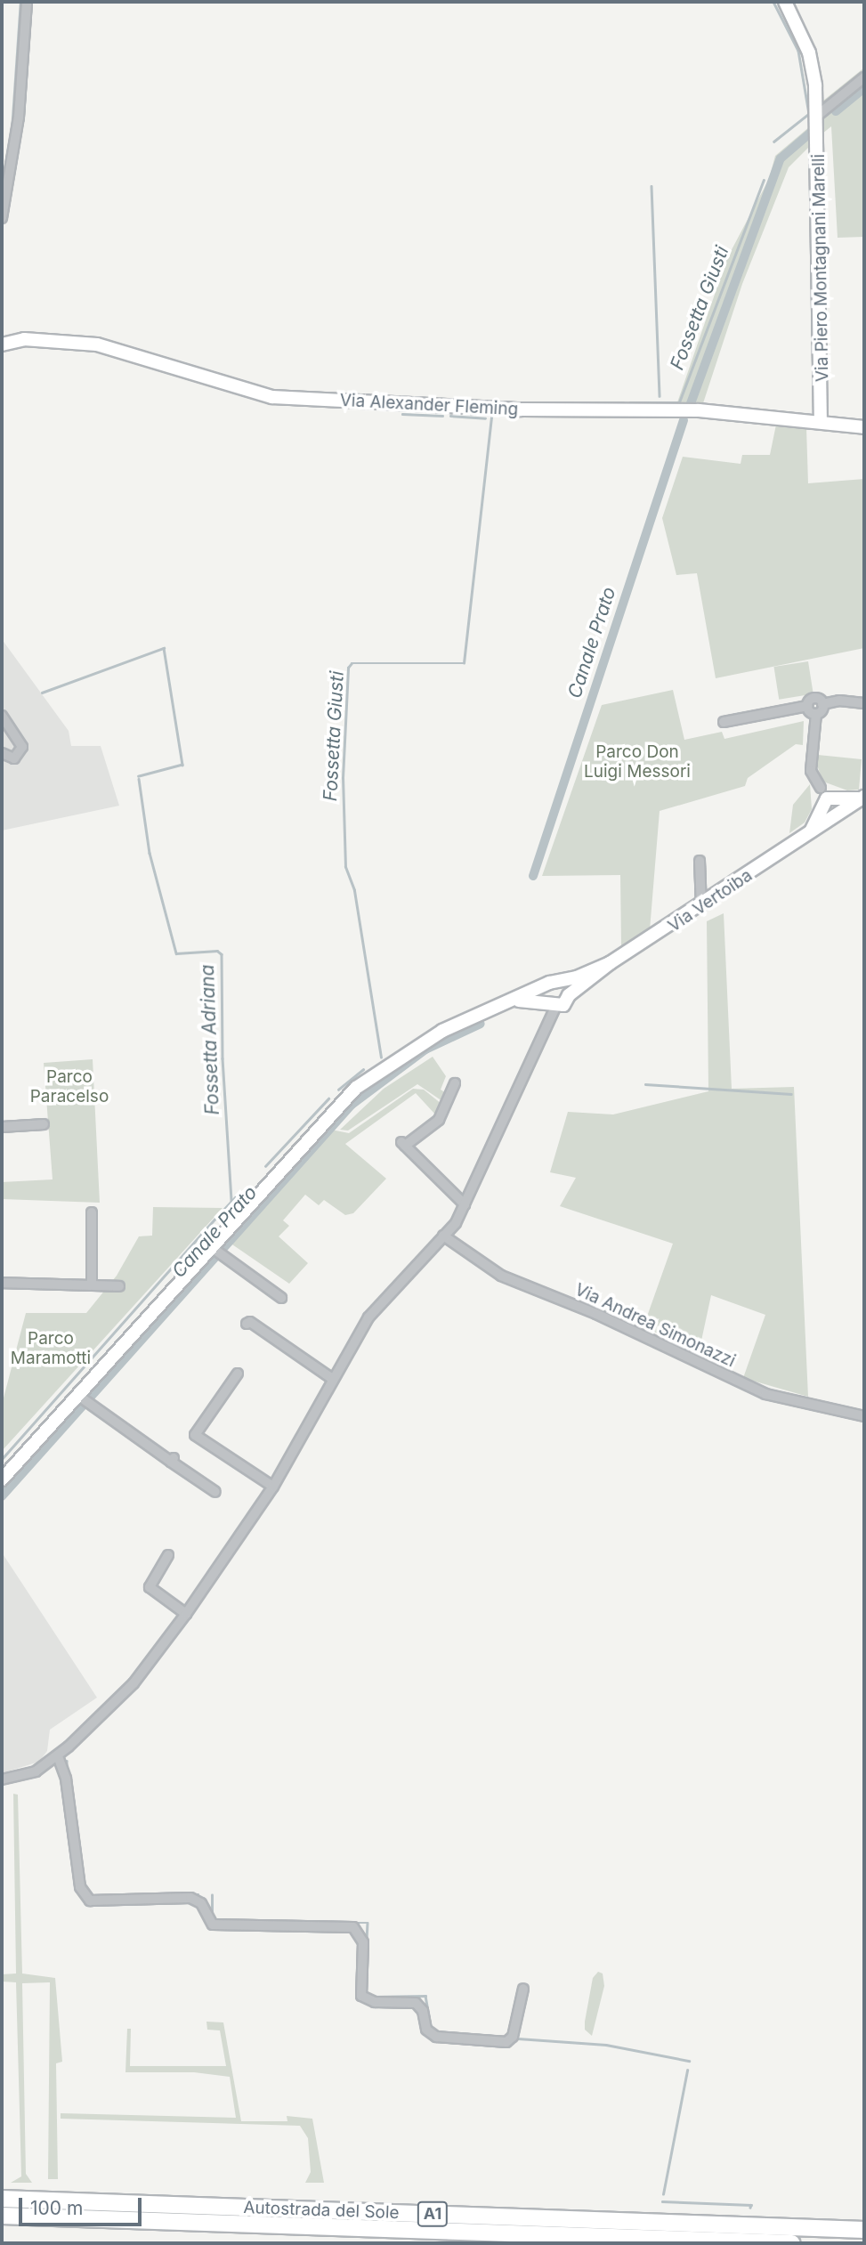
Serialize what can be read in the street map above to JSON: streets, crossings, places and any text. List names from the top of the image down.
{
  "streets": {
    "highway": ["Autostrada del Sole", "A1"],
    "street": [
      "Via Piero Montagnani Marelli",
      "Via Alexander Fleming",
      "Via Vertoiba",
      "Via Andrea Simonazzi"
    ]
  },
  "crossings": [
    ["Via Piero Montagnani Marelli", "Via Alexander Fleming"]
  ],
  "water": ["Fossetta Giusti", "Canale Prato", "Fossetta Adriana"],
  "parks": ["Parco Don Luigi Messori", "Parco Paracelso", "Parco Maramotti"],
  "scale_bar": "100 m"
}
